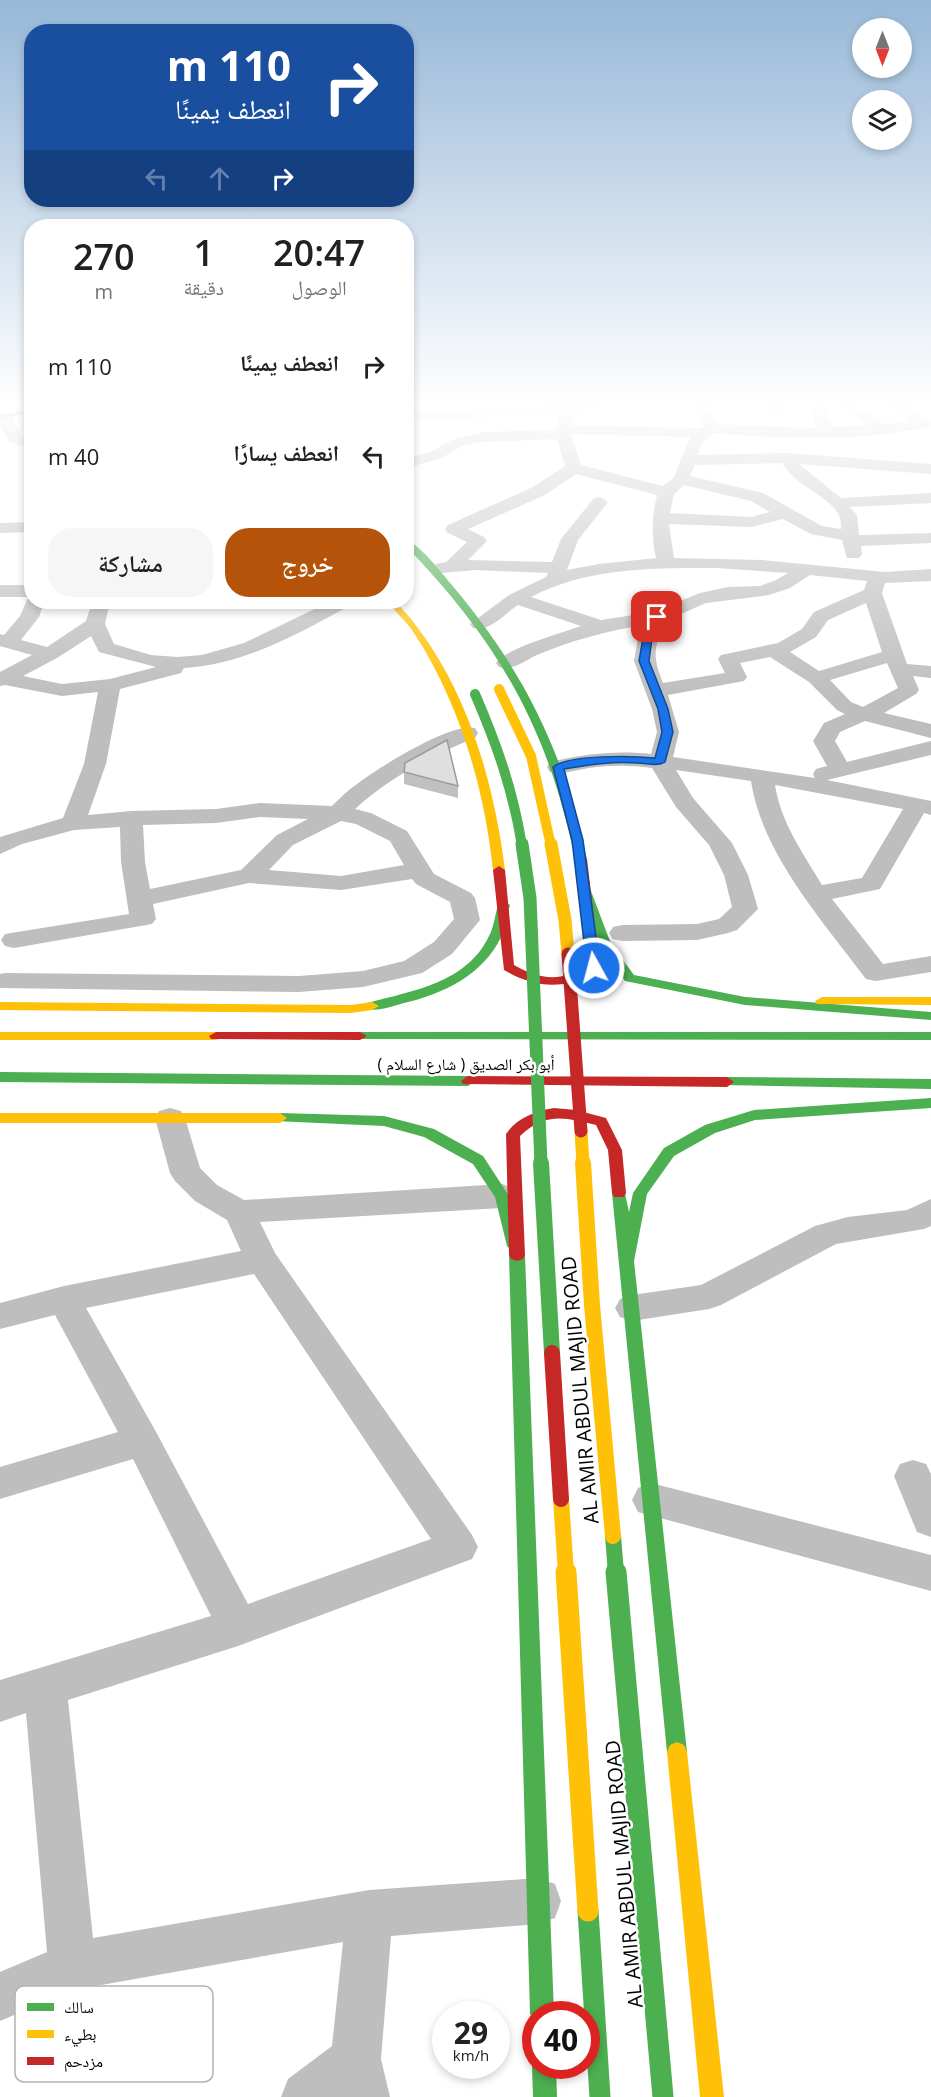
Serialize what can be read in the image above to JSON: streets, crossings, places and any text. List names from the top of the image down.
{
  "streets": {
    "main road": ["( شارع السلام ) أبو بكر الصديق", "AL AMIR ABDUL MAJID ROAD"]
  },
  "legend": ["سالك", "بطيء", "مزدحم"],
  "north": "bottom",
  "page": {
    "turn": ["110 m", "انعطف يمينًا"],
    "eta": [
      "20:47",
      "الوصول",
      "1",
      "دقيقة",
      "270",
      "m"
    ],
    "list": [
      {
        "name": "انعطف يمينًا",
        "value": "110 m"
      },
      {
        "name": "انعطف يسارًا",
        "value": "40 m"
      }
    ],
    "buttons": ["خروج", "مشاركة"],
    "speed": "29 km/h",
    "limit": "40"
  }
}
